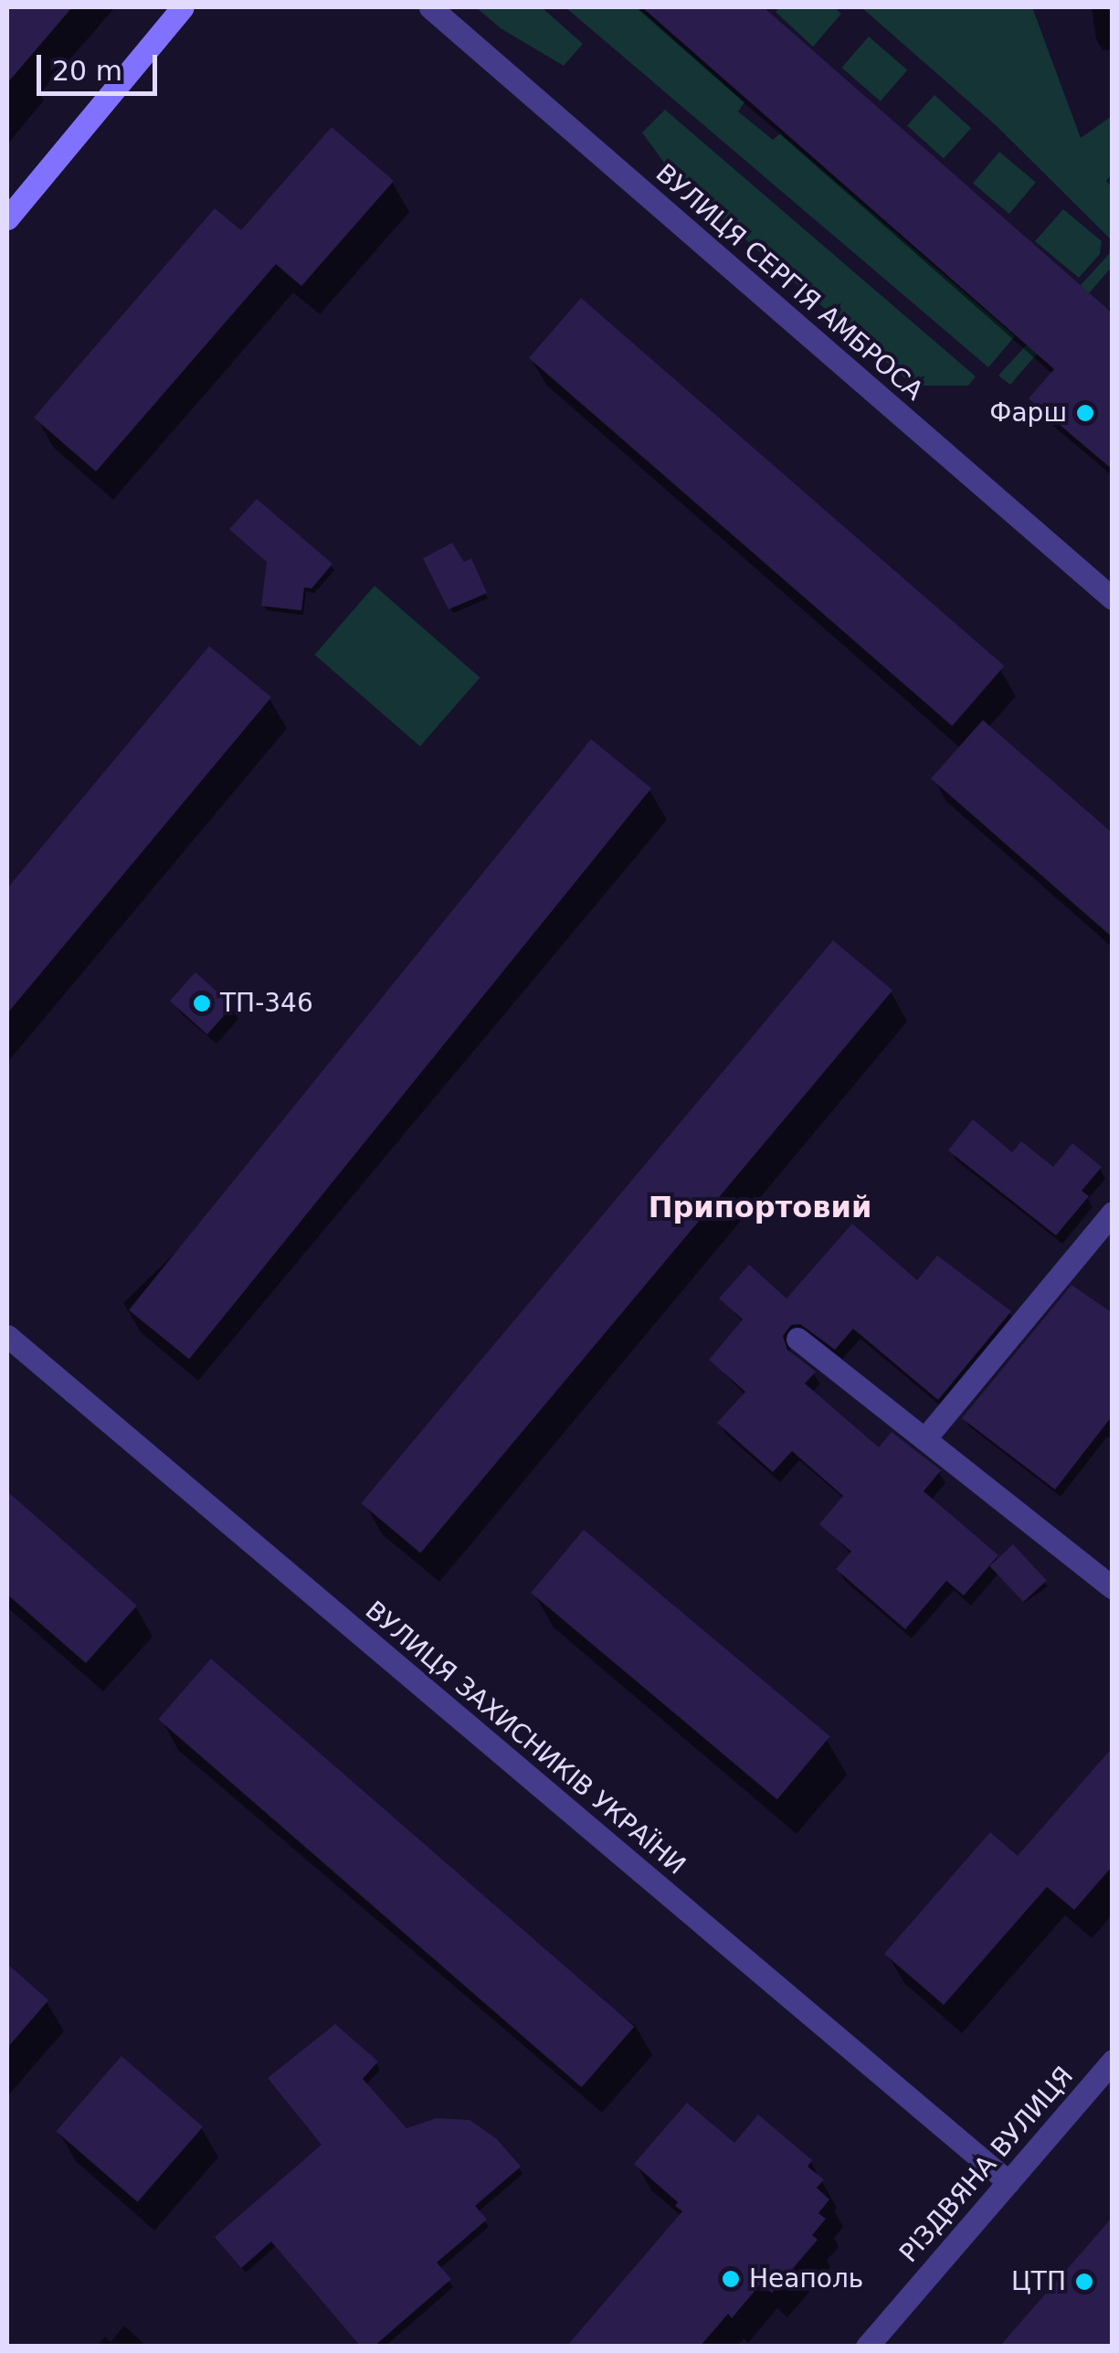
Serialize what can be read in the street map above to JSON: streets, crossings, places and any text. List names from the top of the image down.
{
  "streets": {
    "street": ["ВУЛИЦЯ СЕРГІЯ АМБРОСА", "ВУЛИЦЯ ЗАХИСНИКІВ УКРАЇНИ", "РІЗДВЯНА ВУЛИЦЯ"]
  },
  "crossings": [
    ["ВУЛИЦЯ ЗАХИСНИКІВ УКРАЇНИ", "РІЗДВЯНА ВУЛИЦЯ"]
  ],
  "districts": ["Припортовий"],
  "places": [
    "Фарш",
    "ТП-346",
    "Неаполь",
    "ЦТП"
  ],
  "scale_bar": "20 m"
}
